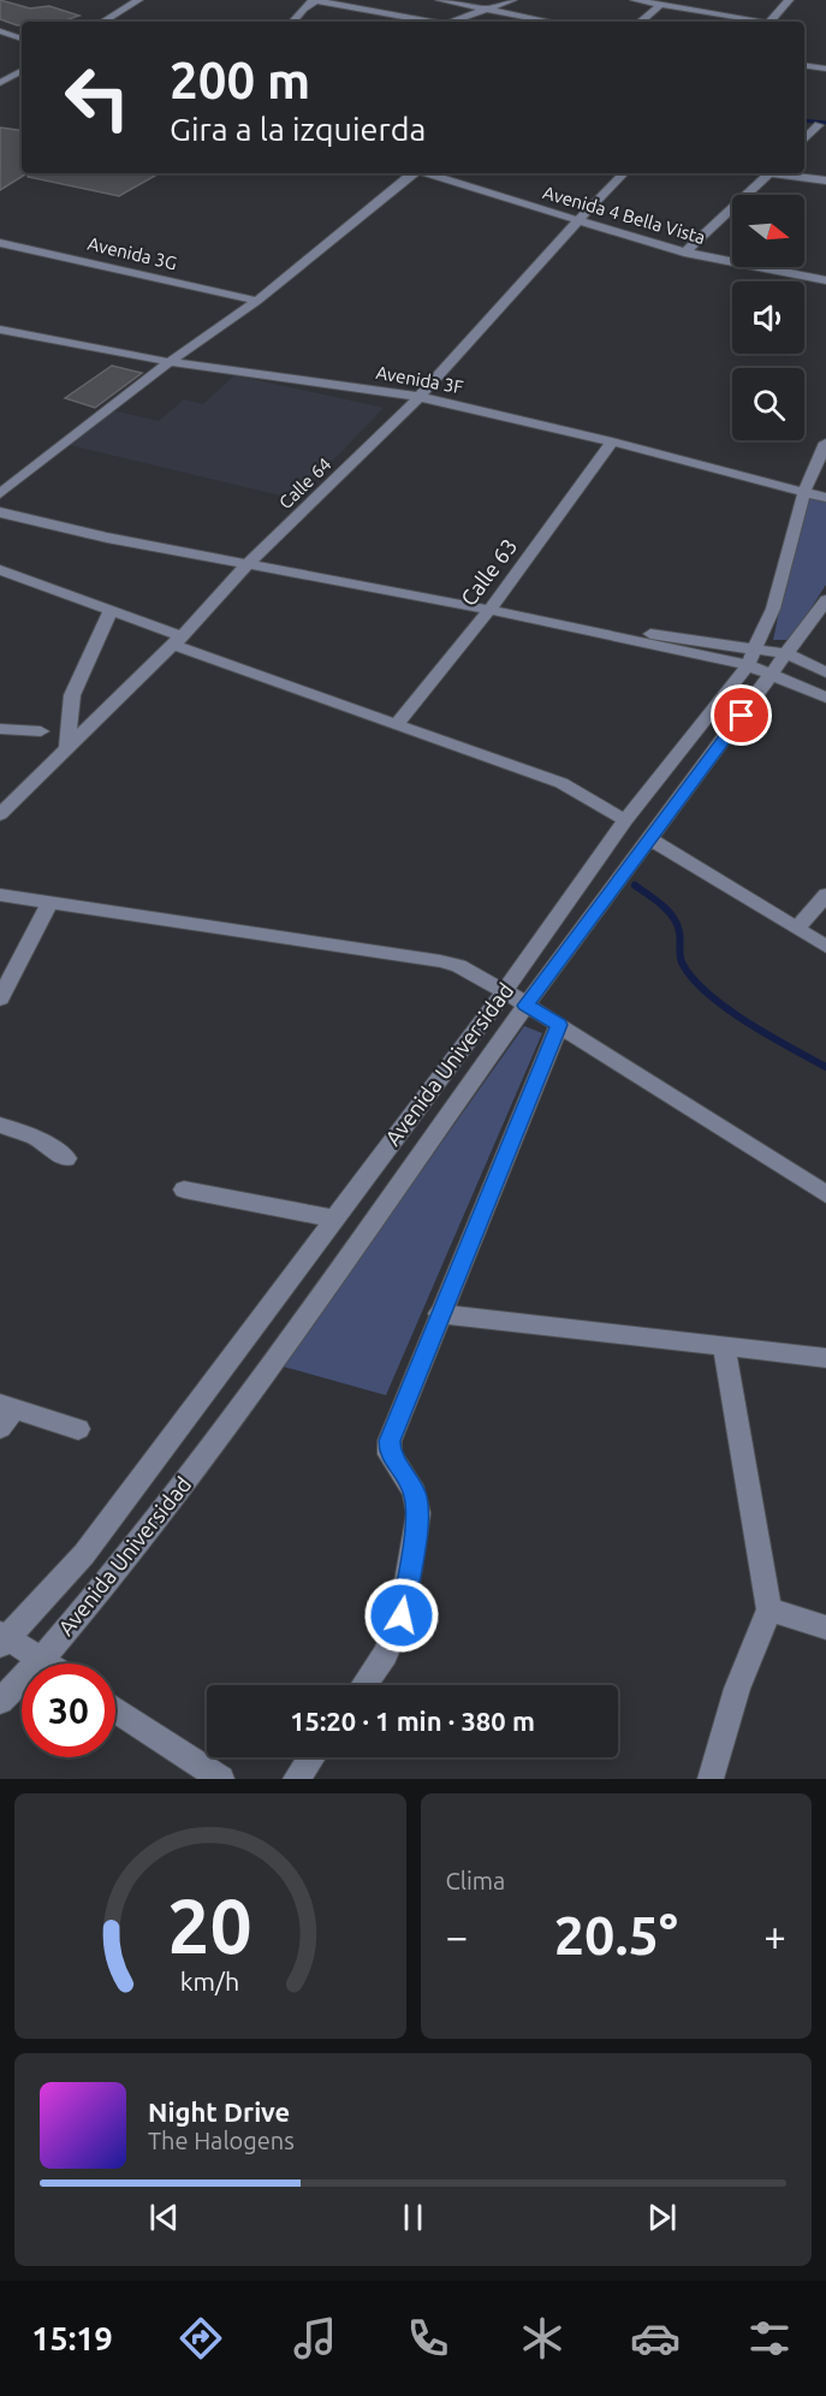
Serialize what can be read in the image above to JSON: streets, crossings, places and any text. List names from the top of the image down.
{
  "streets": {
    "street": [
      "Avenida 4 Bella Vista",
      "Avenida 3G",
      "Avenida 3F",
      "Calle 64",
      "Calle 63",
      "Avenida Universidad"
    ]
  },
  "crossings": [
    ["Avenida 4 Bella Vista", "Calle 64"],
    ["Avenida 3F", "Calle 64"],
    ["Avenida 3F", "Calle 63"],
    ["Avenida 3F", "Avenida Universidad"]
  ],
  "north": "right",
  "page": {
    "turn": ["200 m", "Gira a la izquierda"],
    "limit": "30",
    "trip": "15:20 · 1 min · 380 m",
    "tile": "Clima",
    "heat": ["−", "20.5°", "+"],
    "song": ["Night Drive", "The Halogens"],
    "tabs": "15:19",
    "gauge": ["20", "km/h"]
  }
}
